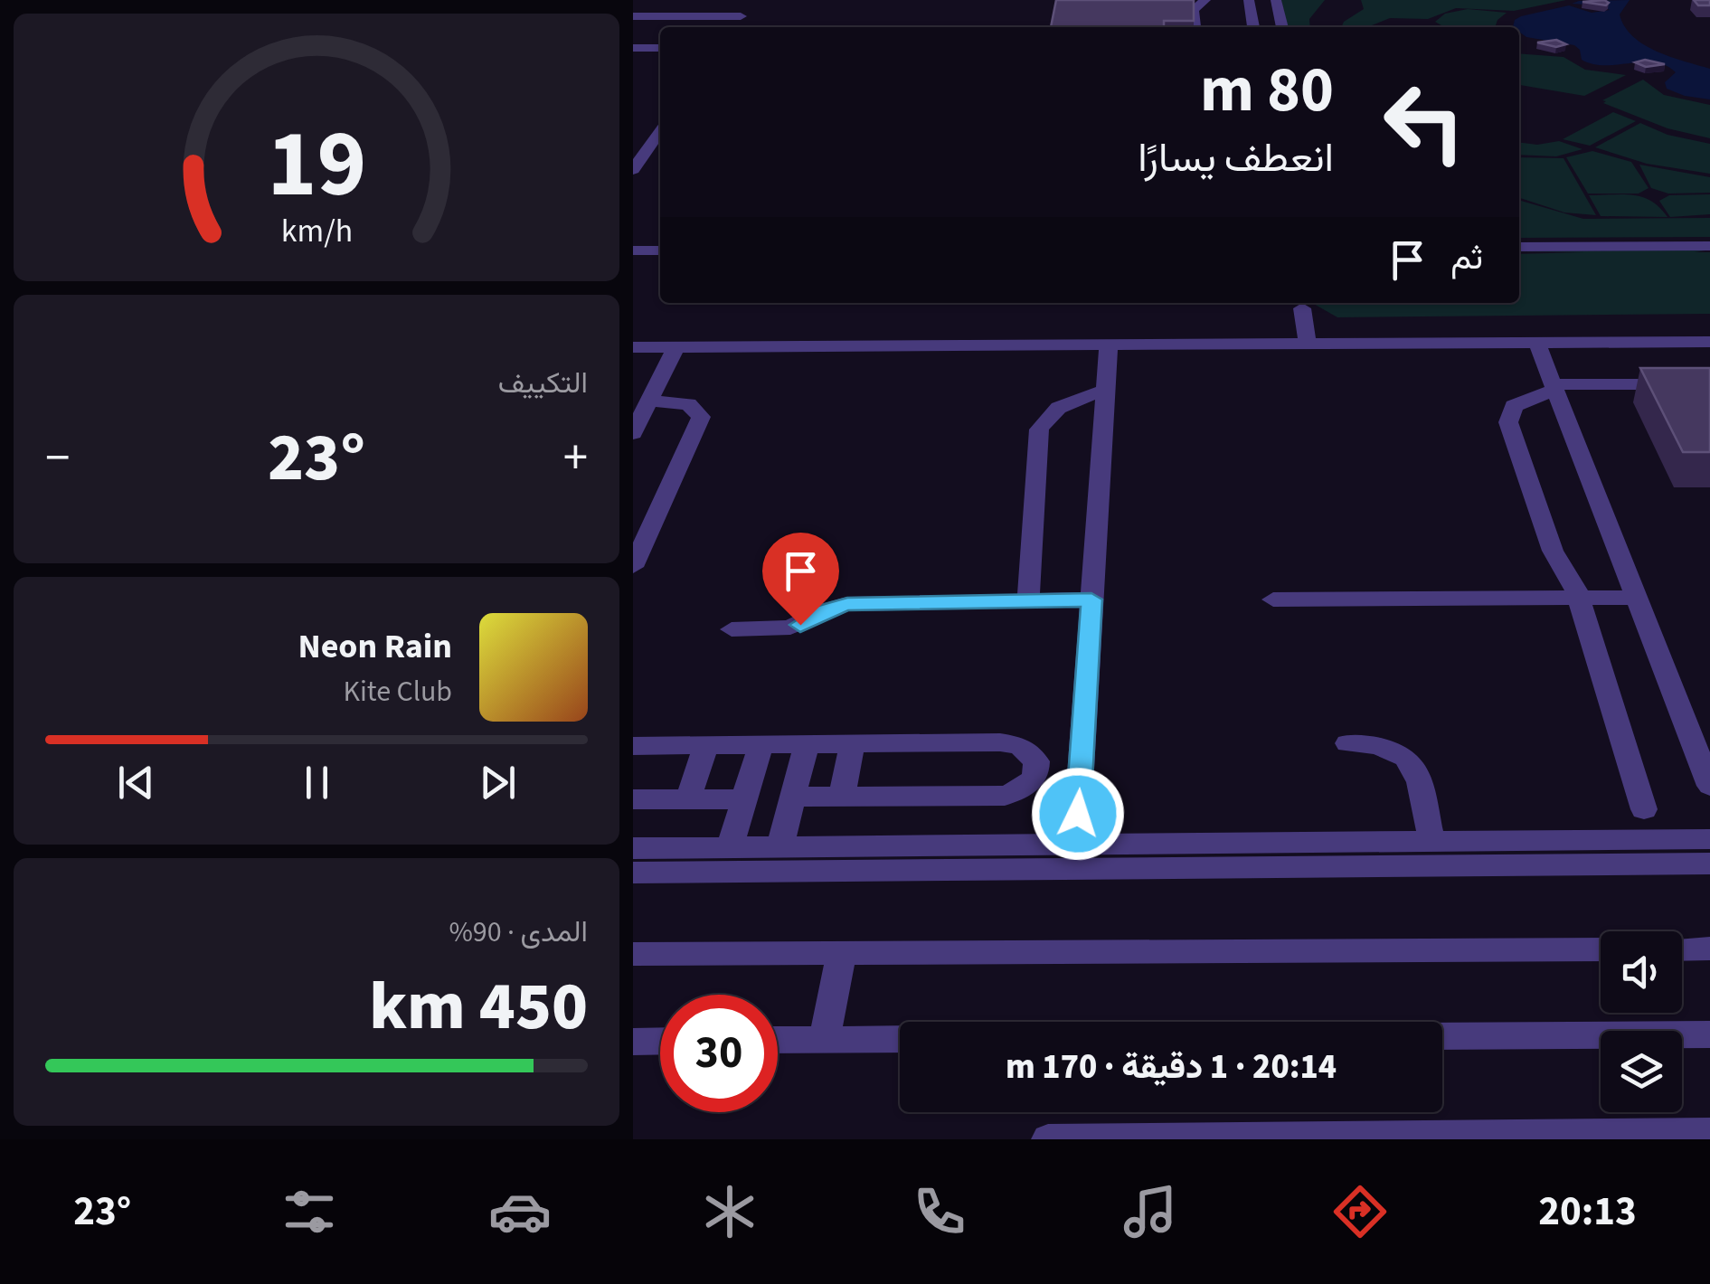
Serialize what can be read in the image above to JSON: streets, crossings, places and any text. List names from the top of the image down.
{
  "page": {
    "turn": ["80 m", "انعطف يسارًا"],
    "then": "ثم",
    "tile": [
      "التكييف",
      ["المدى · 90%", "450 km"]
    ],
    "heat": ["−", "23°", "+"],
    "song": ["Neon Rain", "Kite Club"],
    "limit": "30",
    "trip": "20:14 · 1 دقيقة · 170 m",
    "tabs": ["20:13", "23°"],
    "gauge": ["19", "km/h"]
  }
}
